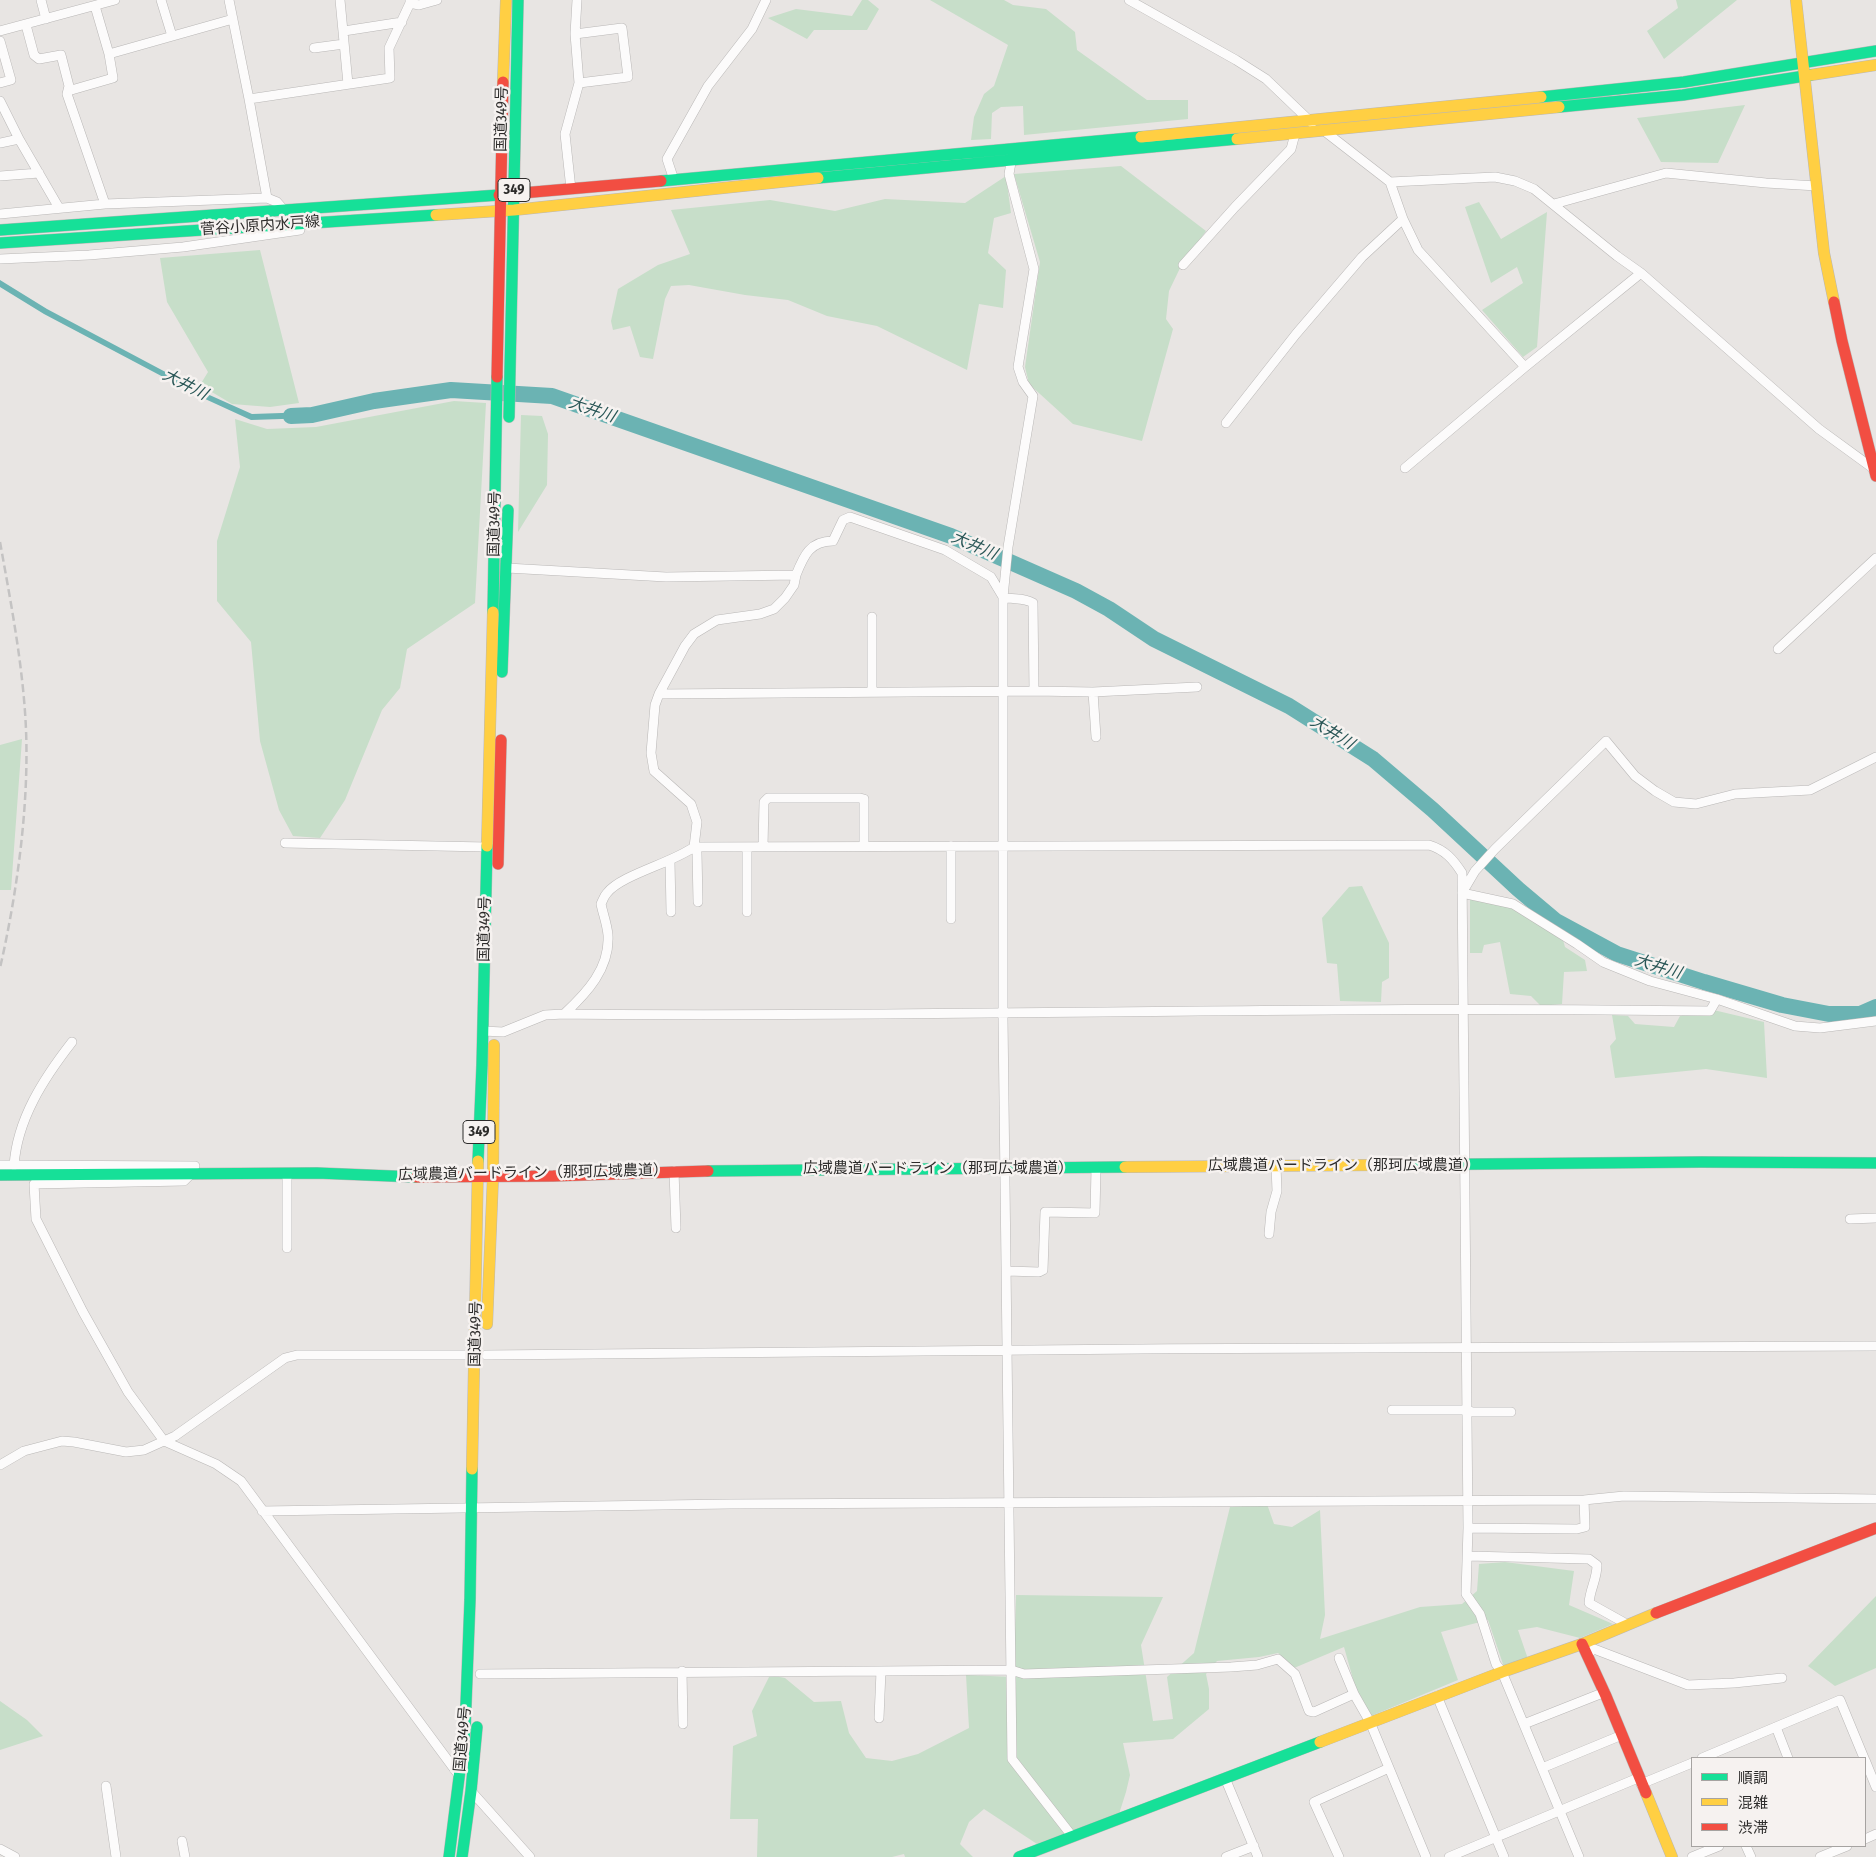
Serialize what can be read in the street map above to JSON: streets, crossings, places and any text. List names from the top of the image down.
{
  "streets": {
    "main road": [
      "国道349号",
      "349",
      "菅谷小原内水戸線",
      "広域農道バードライン（那珂広域農道）"
    ]
  },
  "crossings": [
    ["国道349号", "菅谷小原内水戸線"],
    ["国道349号", "広域農道バードライン（那珂広域農道）"]
  ],
  "water": ["大井川"],
  "legend": ["順調", "混雑", "渋滞"]
}
